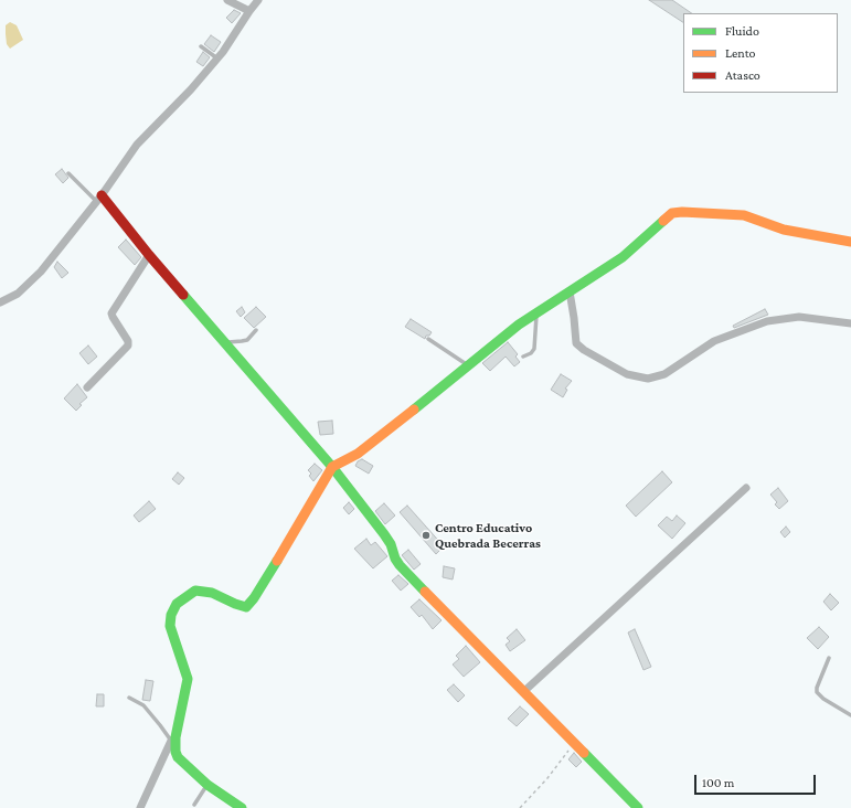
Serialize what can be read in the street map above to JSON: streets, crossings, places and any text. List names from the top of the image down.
{
  "places": ["Centro Educativo Quebrada Becerras"],
  "legend": ["Fluido", "Lento", "Atasco"],
  "scale_bar": "100 m"
}
